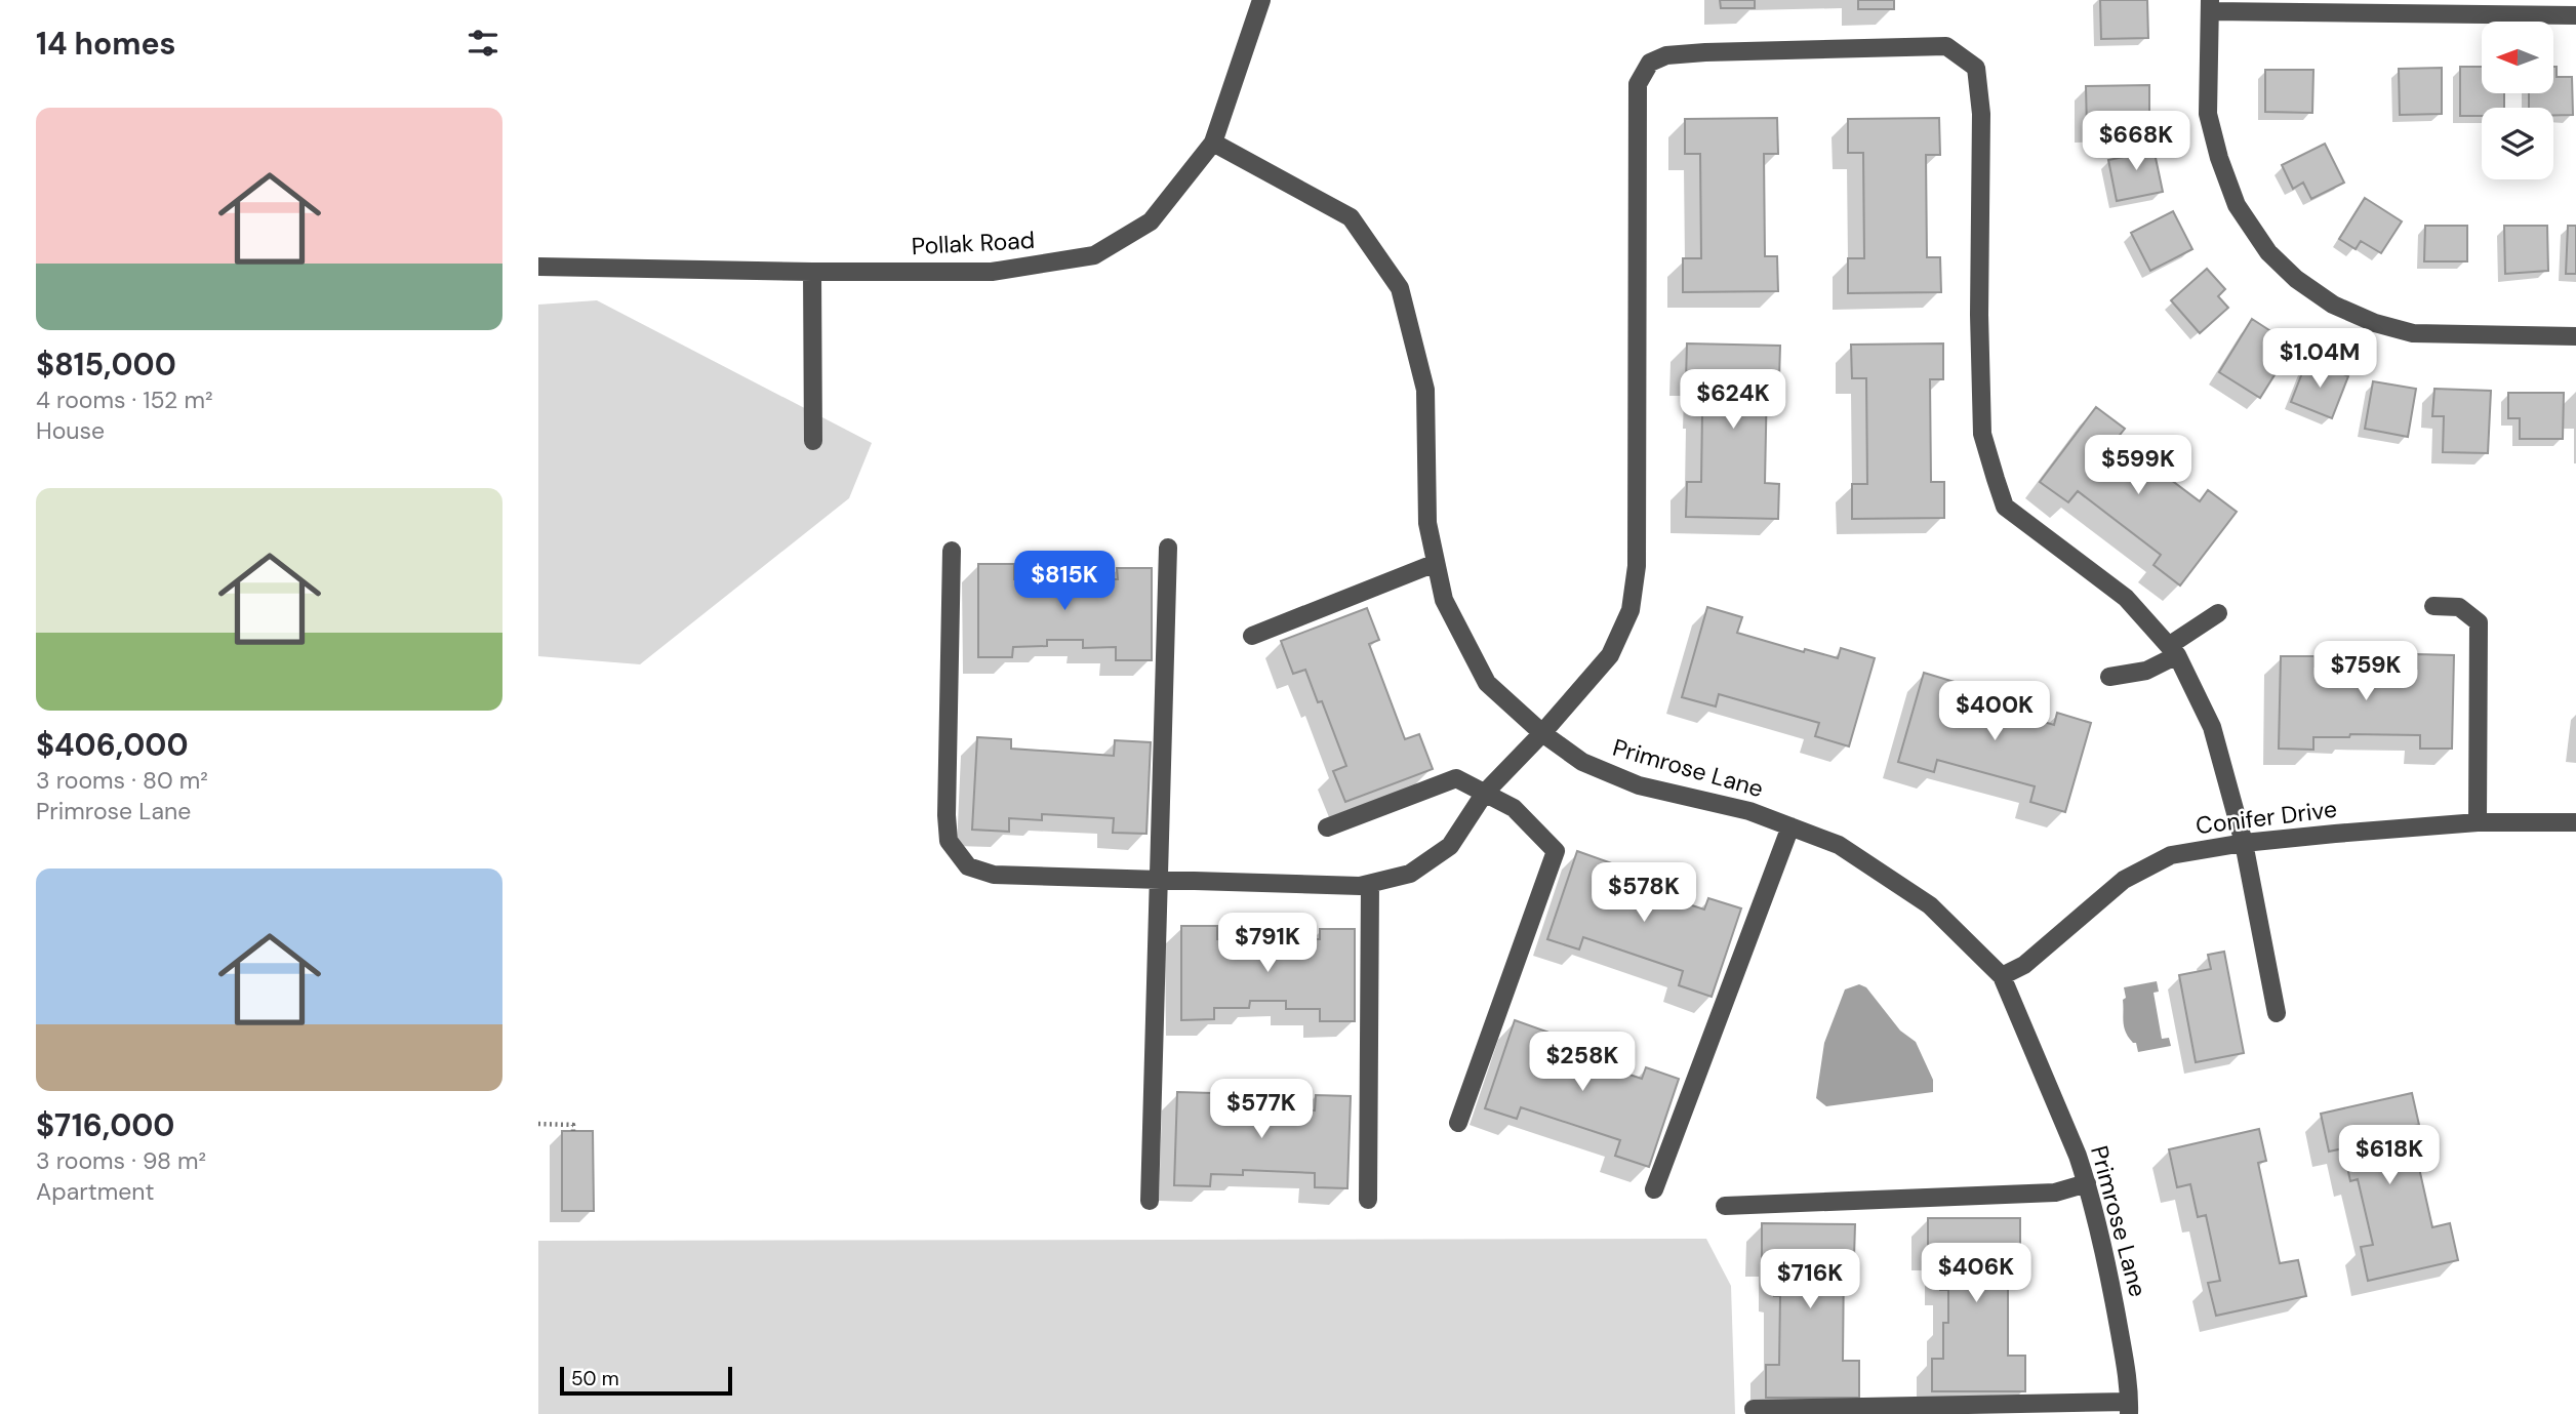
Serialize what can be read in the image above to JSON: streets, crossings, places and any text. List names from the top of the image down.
{
  "streets": {
    "street": ["Pollak Road", "Primrose Lane", "Conifer Drive"]
  },
  "crossings": [
    ["Pollak Road", "Primrose Lane"],
    ["Primrose Lane", "Conifer Drive"]
  ],
  "scale_bar": "50 m",
  "north": "left",
  "page": {
    "heading": "14 homes",
    "list": [
      {
        "name": "$815,000",
        "note": "4 rooms · 152 m² · House"
      },
      {
        "name": "$406,000",
        "note": "3 rooms · 80 m² · Primrose Lane"
      },
      {
        "name": "$716,000",
        "note": "3 rooms · 98 m² · Apartment"
      }
    ],
    "price": [
      "$668K",
      "$1.04M",
      "$624K",
      "$599K",
      "$815K",
      "$759K",
      "$400K",
      "$578K",
      "$791K",
      "$258K",
      "$577K",
      "$618K",
      "$406K",
      "$716K"
    ],
    "scale": "50 m"
  }
}
